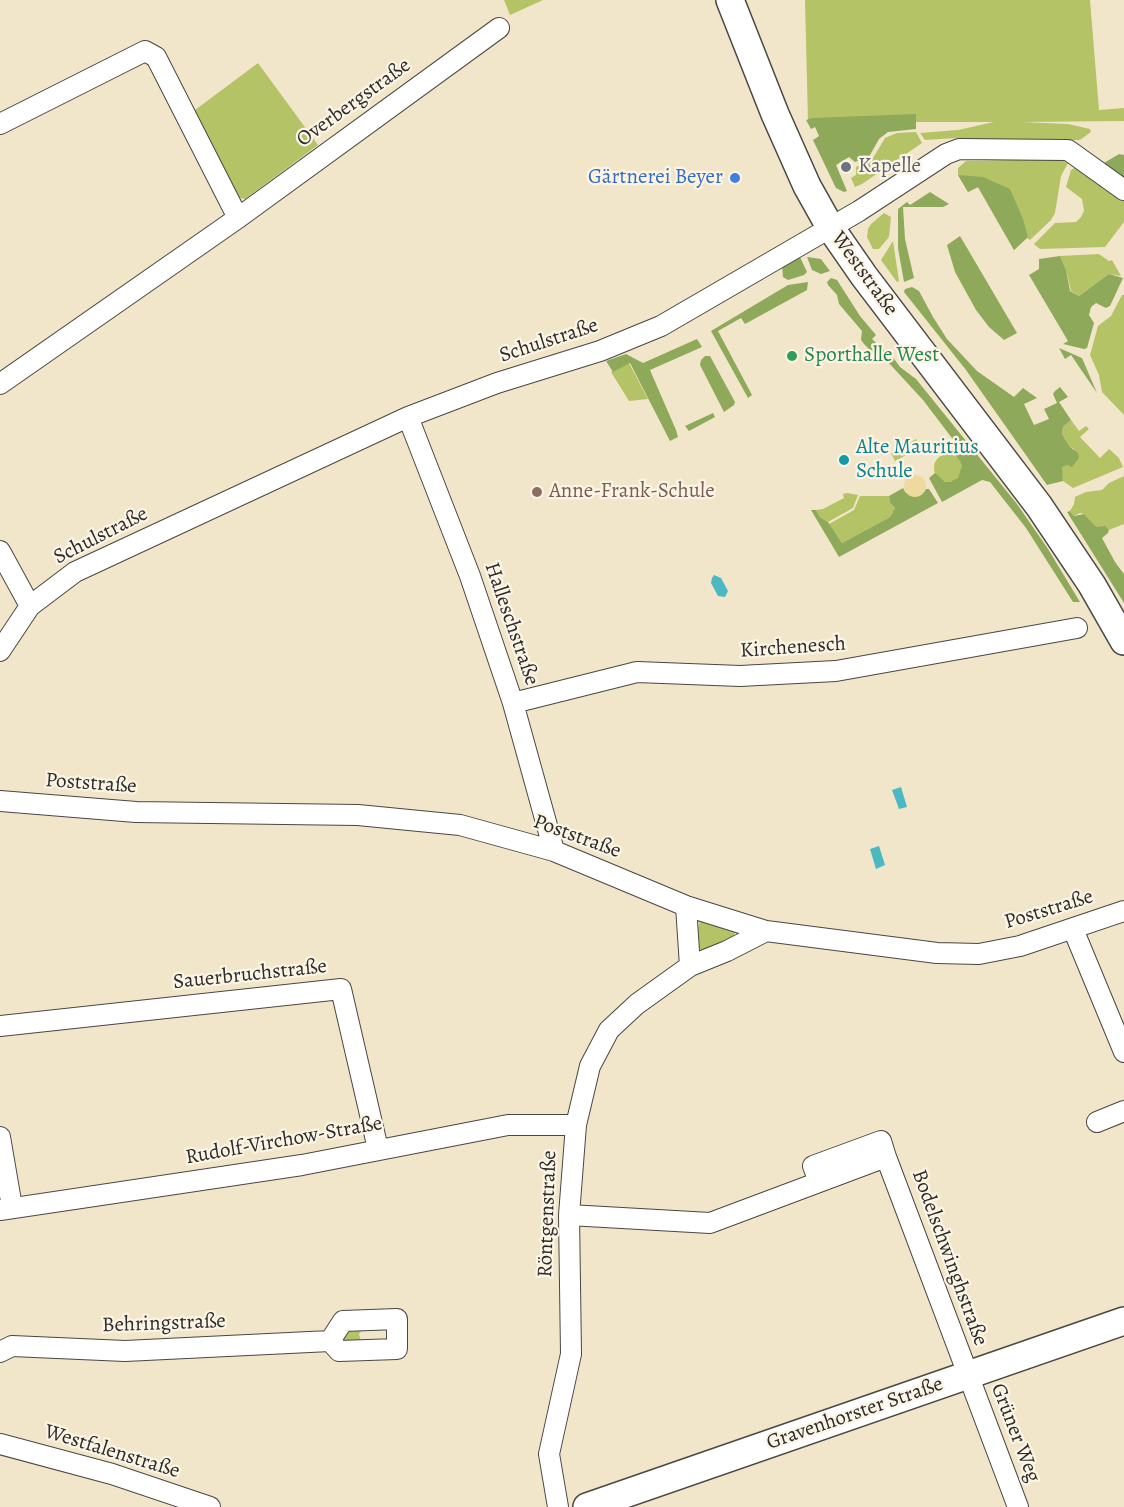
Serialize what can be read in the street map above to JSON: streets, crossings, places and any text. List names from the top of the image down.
{
  "streets": {
    "main road": ["Weststraße", "Gravenhorster Straße"],
    "street": [
      "Overbergstraße",
      "Schulstraße",
      "Halleschstraße",
      "Kirchenesch",
      "Poststraße",
      "Sauerbruchstraße",
      "Rudolf-Virchow-Straße",
      "Röntgenstraße",
      "Bodelschwinghstraße",
      "Behringstraße",
      "Grüner Weg",
      "Westfalenstraße"
    ]
  },
  "crossings": [
    ["Weststraße", "Schulstraße"],
    ["Schulstraße", "Halleschstraße"],
    ["Halleschstraße", "Kirchenesch"],
    ["Halleschstraße", "Poststraße"],
    ["Poststraße", "Röntgenstraße"],
    ["Sauerbruchstraße", "Rudolf-Virchow-Straße"],
    ["Rudolf-Virchow-Straße", "Röntgenstraße"],
    ["Röntgenstraße", "Bodelschwinghstraße"],
    ["Bodelschwinghstraße", "Gravenhorster Straße"],
    ["Bodelschwinghstraße", "Grüner Weg"],
    ["Gravenhorster Straße", "Grüner Weg"]
  ],
  "places": [
    "Kapelle",
    "Gärtnerei Beyer",
    "Sporthalle West",
    "Alte Mauritius Schule",
    "Anne-Frank-Schule"
  ]
}
